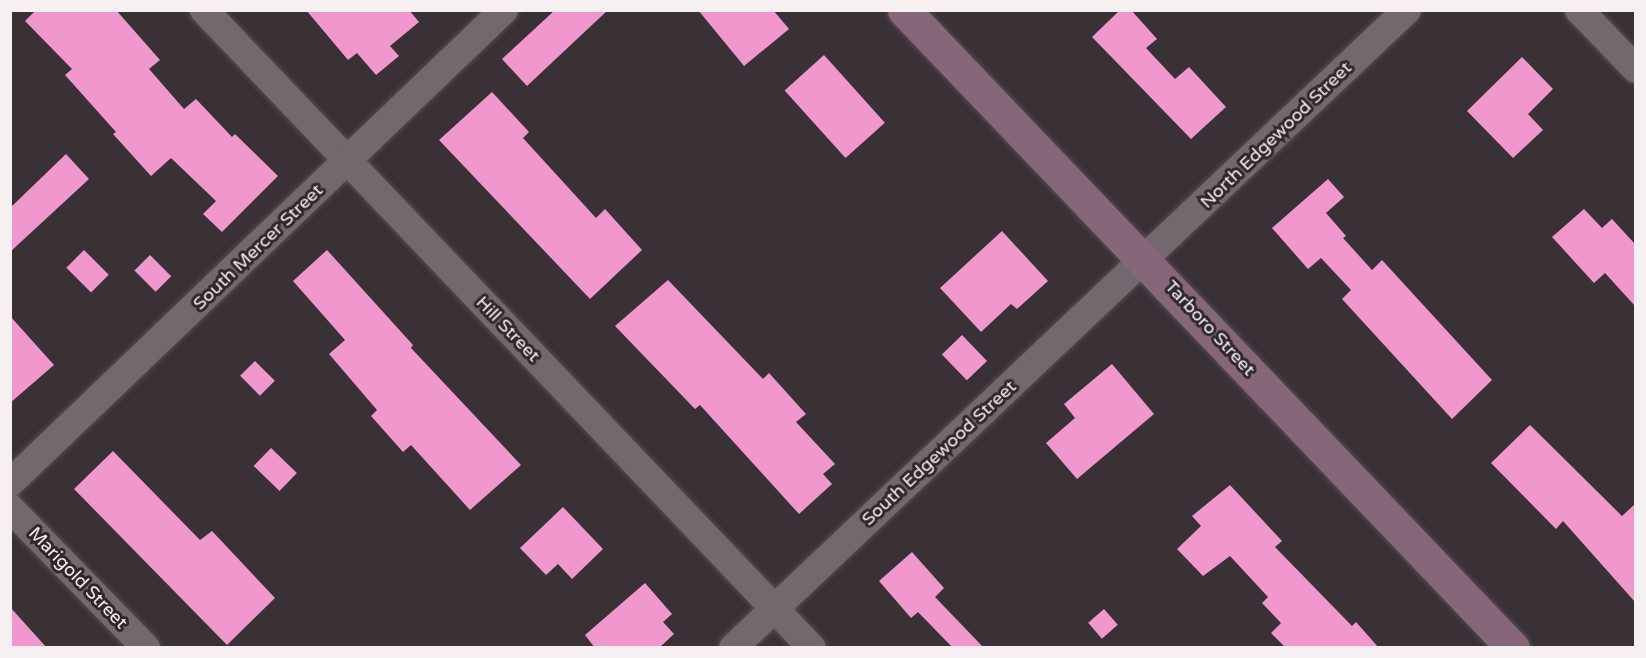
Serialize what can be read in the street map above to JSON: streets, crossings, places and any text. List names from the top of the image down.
{
  "streets": {
    "street": [
      "North Edgewood Street",
      "South Mercer Street",
      "Tarboro Street",
      "Hill Street",
      "South Edgewood Street",
      "Marigold Street"
    ]
  },
  "crossings": [
    ["North Edgewood Street", "Tarboro Street"],
    ["North Edgewood Street", "South Edgewood Street"],
    ["South Mercer Street", "Hill Street"],
    ["Tarboro Street", "South Edgewood Street"],
    ["Hill Street", "South Edgewood Street"]
  ]
}
